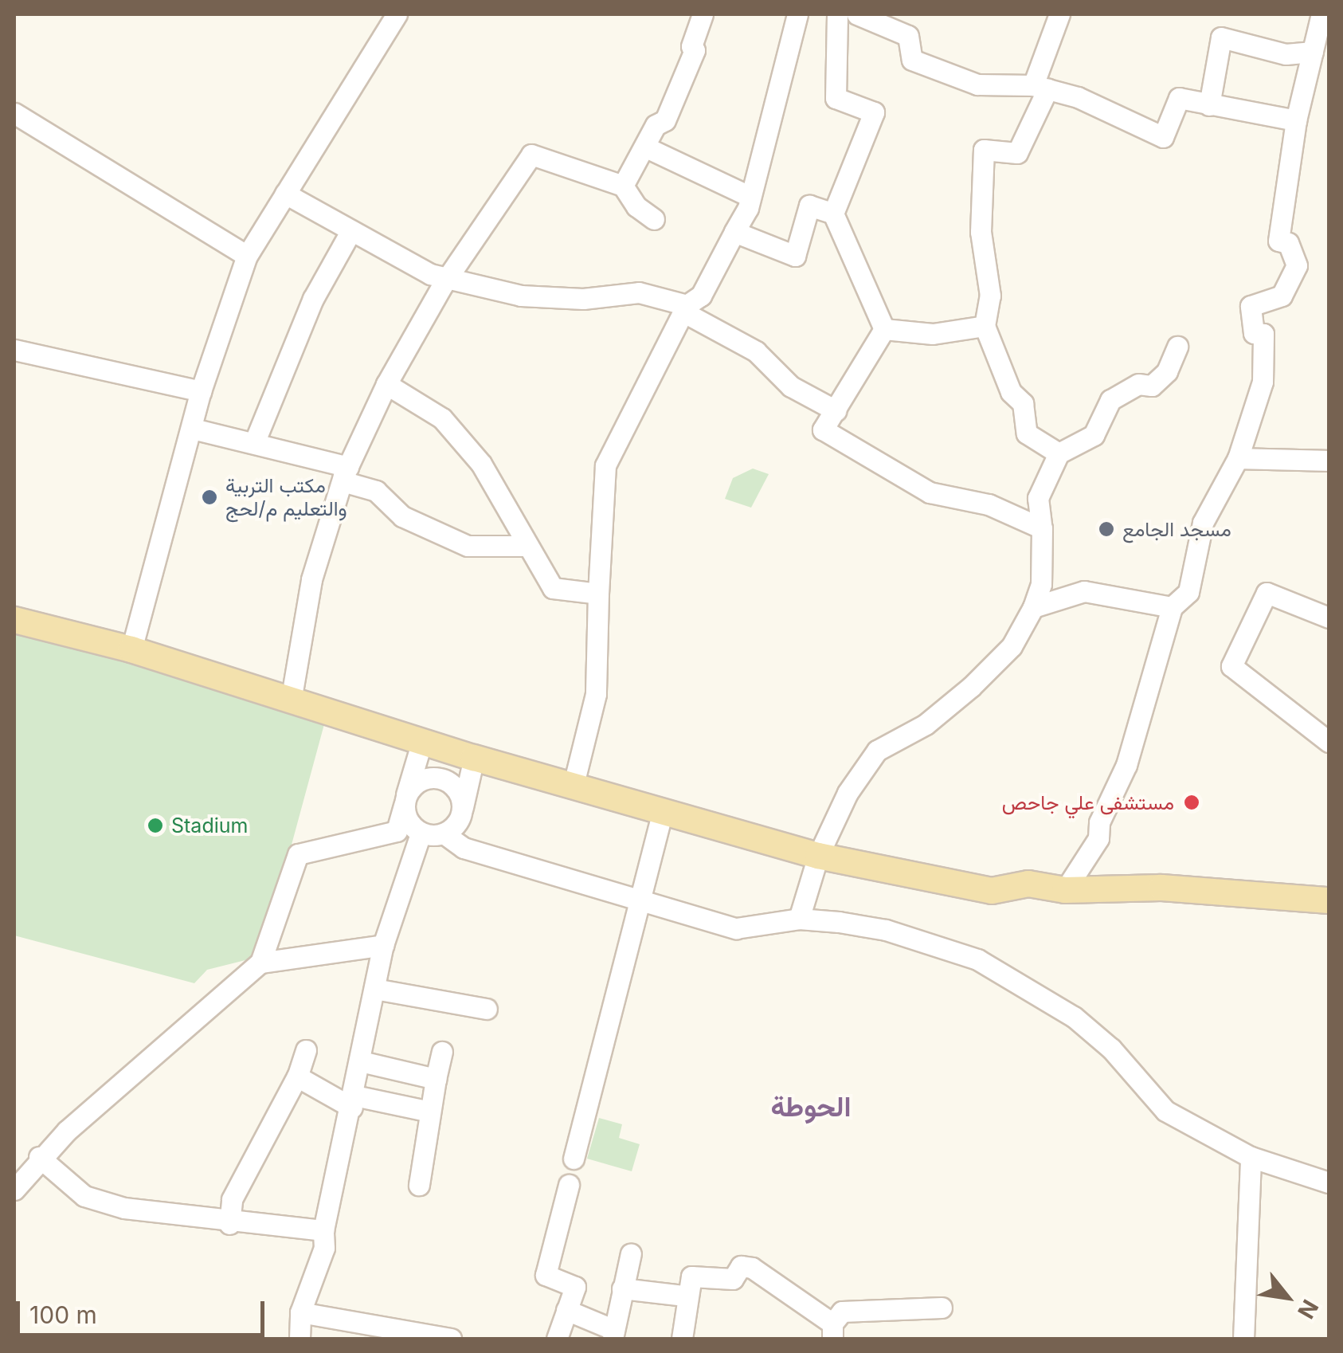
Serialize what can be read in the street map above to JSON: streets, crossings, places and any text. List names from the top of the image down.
{
  "districts": ["الحوطة"],
  "places": [
    "مكتب التربية والتعليم م/لحج",
    "مسجد الجامع",
    "مستشفى علي جاحص",
    "Stadium"
  ],
  "scale_bar": "100 m",
  "north": "bottom right"
}
